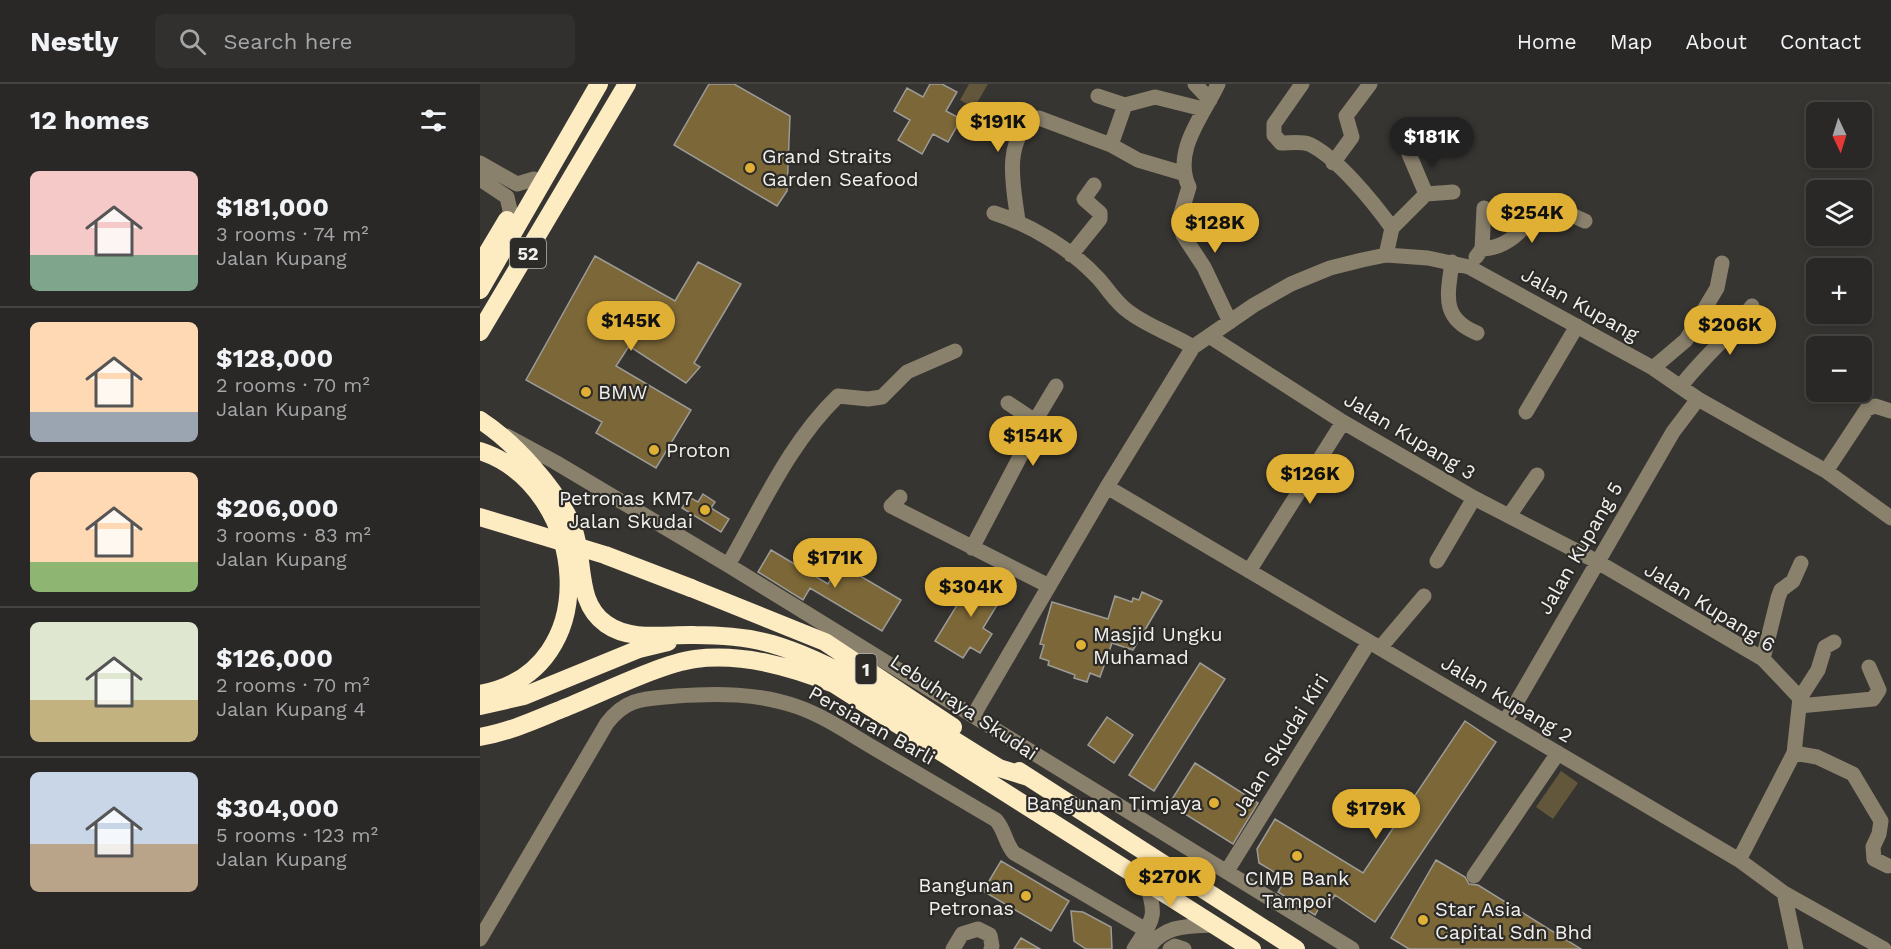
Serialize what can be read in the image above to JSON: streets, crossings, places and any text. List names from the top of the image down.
{
  "streets": {
    "highway": ["52", "1", "Lebuhraya Skudai"],
    "street": [
      "Jalan Kupang",
      "Jalan Kupang 3",
      "Jalan Kupang 5",
      "Jalan Kupang 6",
      "Jalan Kupang 2",
      "Persiaran Barli",
      "Jalan Skudai Kiri"
    ]
  },
  "crossings": [
    ["Jalan Kupang", "Jalan Kupang 3"],
    ["Jalan Kupang", "Jalan Kupang 5"],
    ["Jalan Kupang", "Jalan Kupang 2"],
    ["Jalan Kupang 3", "Jalan Kupang 5"],
    ["Jalan Kupang 3", "Jalan Kupang 6"],
    ["Jalan Kupang 5", "Jalan Kupang 6"],
    ["Jalan Kupang 5", "Jalan Kupang 2"],
    ["Jalan Kupang 2", "Jalan Skudai Kiri"]
  ],
  "places": [
    "Grand Straits Garden Seafood",
    "BMW",
    "Proton",
    "Petronas KM7 Jalan Skudai",
    "Masjid Ungku Muhamad",
    "Bangunan Timjaya",
    "CIMB Bank Tampoi",
    "Bangunan Petronas",
    "Star Asia Capital Sdn Bhd"
  ],
  "north": "bottom",
  "page": {
    "header": "Nestly",
    "search": "Search here",
    "nav": [
      "Home",
      "Map",
      "About",
      "Contact"
    ],
    "heading": "12 homes",
    "map_buttons": ["+", "−"],
    "price": [
      "$191K",
      "$181K",
      "$254K",
      "$128K",
      "$145K",
      "$206K",
      "$154K",
      "$126K",
      "$171K",
      "$304K",
      "$179K",
      "$270K"
    ],
    "list": [
      {
        "name": "$181,000",
        "note": "3 rooms · 74 m² · Jalan Kupang"
      },
      {
        "name": "$128,000",
        "note": "2 rooms · 70 m² · Jalan Kupang"
      },
      {
        "name": "$206,000",
        "note": "3 rooms · 83 m² · Jalan Kupang"
      },
      {
        "name": "$126,000",
        "note": "2 rooms · 70 m² · Jalan Kupang 4"
      },
      {
        "name": "$304,000",
        "note": "5 rooms · 123 m² · Jalan Kupang"
      }
    ]
  }
}
